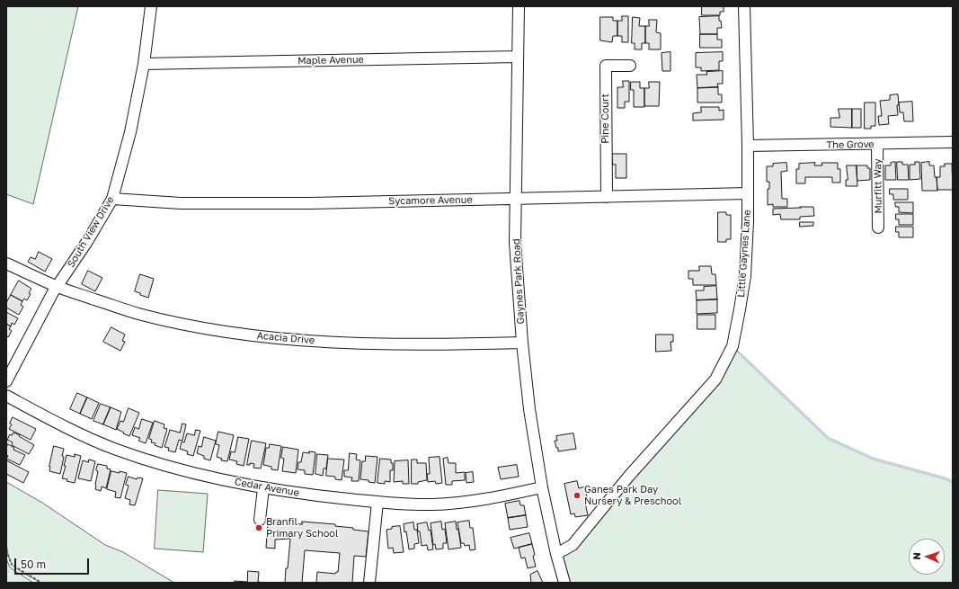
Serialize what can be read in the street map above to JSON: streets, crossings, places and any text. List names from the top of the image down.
{
  "streets": {
    "street": [
      "Maple Avenue",
      "Pine Court",
      "The Grove",
      "Murfitt Way",
      "Sycamore Avenue",
      "South View Drive",
      "Little Gaynes Lane",
      "Gaynes Park Road",
      "Acacia Drive",
      "Cedar Avenue"
    ]
  },
  "crossings": [
    ["Maple Avenue", "South View Drive"],
    ["Maple Avenue", "Gaynes Park Road"],
    ["Pine Court", "Sycamore Avenue"],
    ["The Grove", "Murfitt Way"],
    ["The Grove", "Little Gaynes Lane"],
    ["Sycamore Avenue", "South View Drive"],
    ["Sycamore Avenue", "Little Gaynes Lane"],
    ["Sycamore Avenue", "Gaynes Park Road"],
    ["South View Drive", "Acacia Drive"],
    ["Little Gaynes Lane", "Gaynes Park Road"],
    ["Gaynes Park Road", "Acacia Drive"],
    ["Gaynes Park Road", "Cedar Avenue"]
  ],
  "places": ["Ganes Park Day Nursery & Preschool", "Branfil Primary School"],
  "scale_bar": "50 m",
  "north": "left"
}
